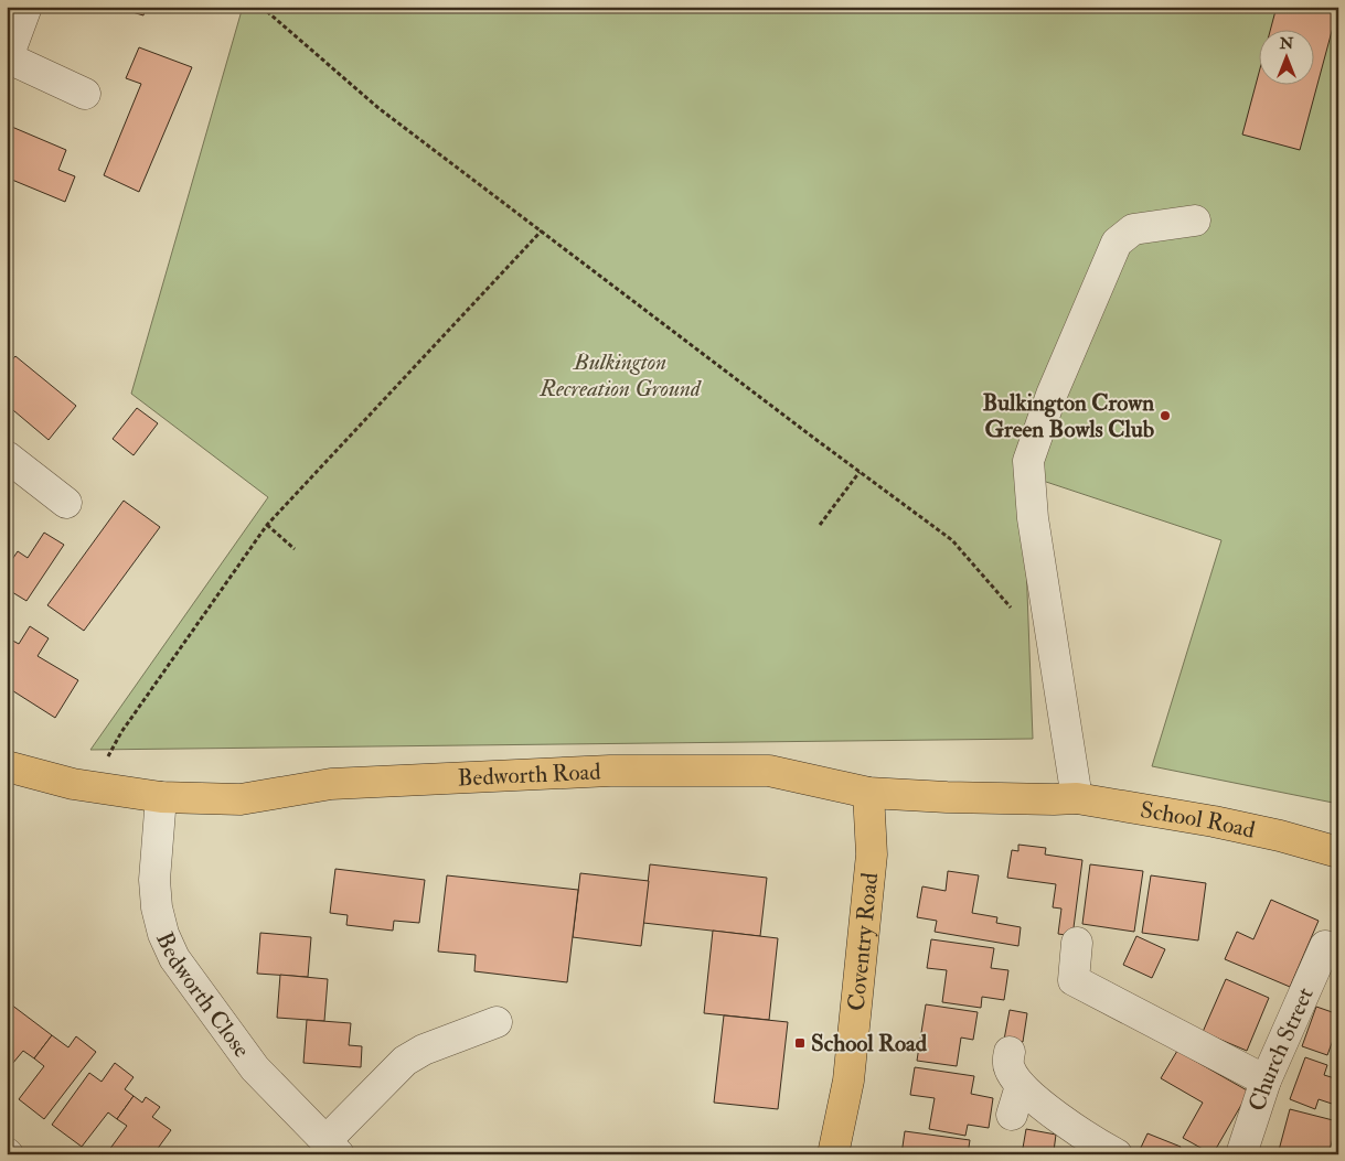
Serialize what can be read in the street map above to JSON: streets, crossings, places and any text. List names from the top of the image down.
{
  "streets": {
    "main road": ["Bedworth Road", "School Road", "Coventry Road"],
    "street": ["Bedworth Close", "Church Street"]
  },
  "crossings": [
    ["Bedworth Road", "School Road"],
    ["Bedworth Road", "Coventry Road"],
    ["Bedworth Road", "Bedworth Close"]
  ],
  "parks": ["Bulkington Recreation Ground"],
  "places": {
    "other": ["Bulkington Crown Green Bowls Club"],
    "transit": ["School Road"]
  },
  "north": "top"
}
